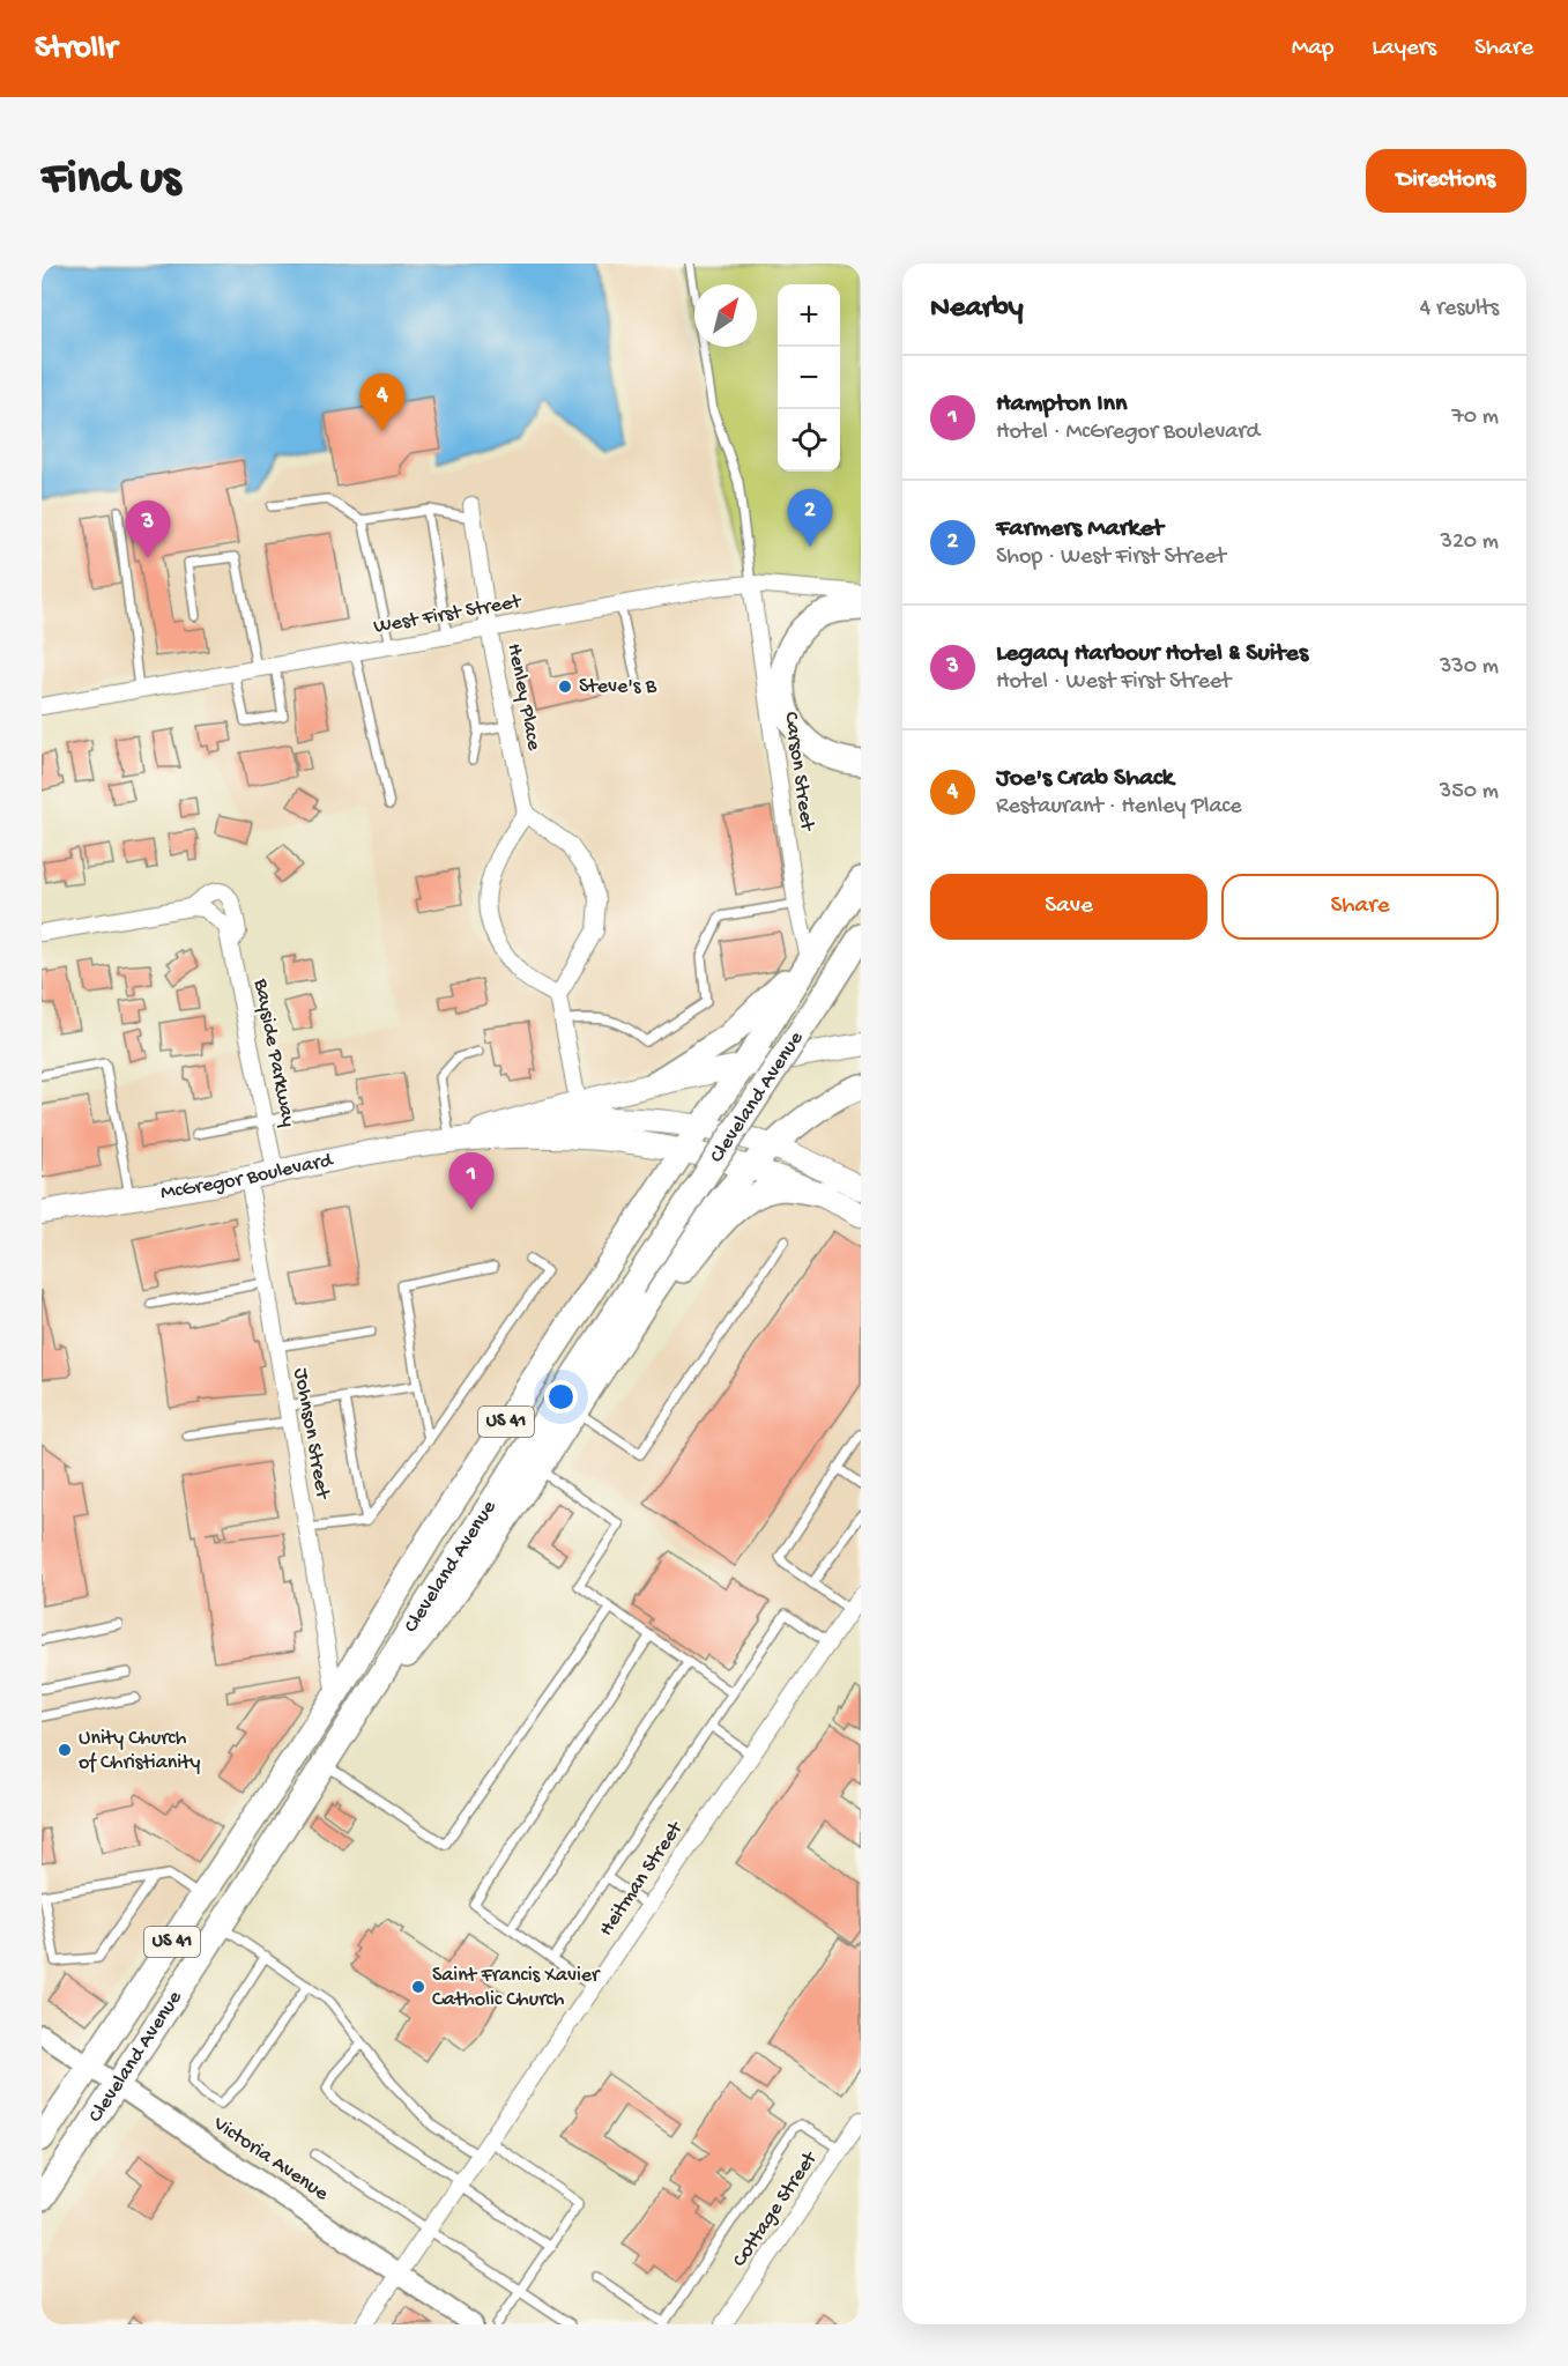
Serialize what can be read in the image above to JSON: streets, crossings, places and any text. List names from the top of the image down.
{
  "streets": {
    "main road": ["Cleveland Avenue", "McGregor Boulevard", "US 41"],
    "street": [
      "West First Street",
      "Henley Place",
      "Carson Street",
      "Bayside Parkway",
      "Johnson Street",
      "Heitman Street",
      "Victoria Avenue",
      "Cottage Street"
    ]
  },
  "crossings": [
    ["West First Street", "Henley Place"],
    ["West First Street", "Carson Street"],
    ["Carson Street", "Cleveland Avenue"],
    ["Bayside Parkway", "McGregor Boulevard"],
    ["Cleveland Avenue", "McGregor Boulevard"],
    ["Cleveland Avenue", "Johnson Street"],
    ["Cleveland Avenue", "Victoria Avenue"],
    ["McGregor Boulevard", "Johnson Street"],
    ["Heitman Street", "Victoria Avenue"]
  ],
  "places": ["Steve's B", "Unity Church of Christianity", "Saint Francis Xavier Catholic Church"],
  "north": "top right",
  "page": {
    "header": "Strollr",
    "nav": ["Map", "Layers", "Share"],
    "buttons": [
      "Directions",
      ["Save", "Share"]
    ],
    "title": "Find us",
    "heading": ["Nearby", "4 results"],
    "map_buttons": ["+", "−"],
    "list": [
      {
        "mark": "1",
        "name": "Hampton Inn",
        "note": "Hotel · McGregor Boulevard",
        "value": "70 m"
      },
      {
        "mark": "2",
        "name": "Farmers Market",
        "note": "Shop · West First Street",
        "value": "320 m"
      },
      {
        "mark": "3",
        "name": "Legacy Harbour Hotel & Suites",
        "note": "Hotel · West First Street",
        "value": "330 m"
      },
      {
        "mark": "4",
        "name": "Joe's Crab Shack",
        "note": "Restaurant · Henley Place",
        "value": "350 m"
      }
    ],
    "pins": [
      "4",
      "2",
      "3",
      "1"
    ]
  }
}
